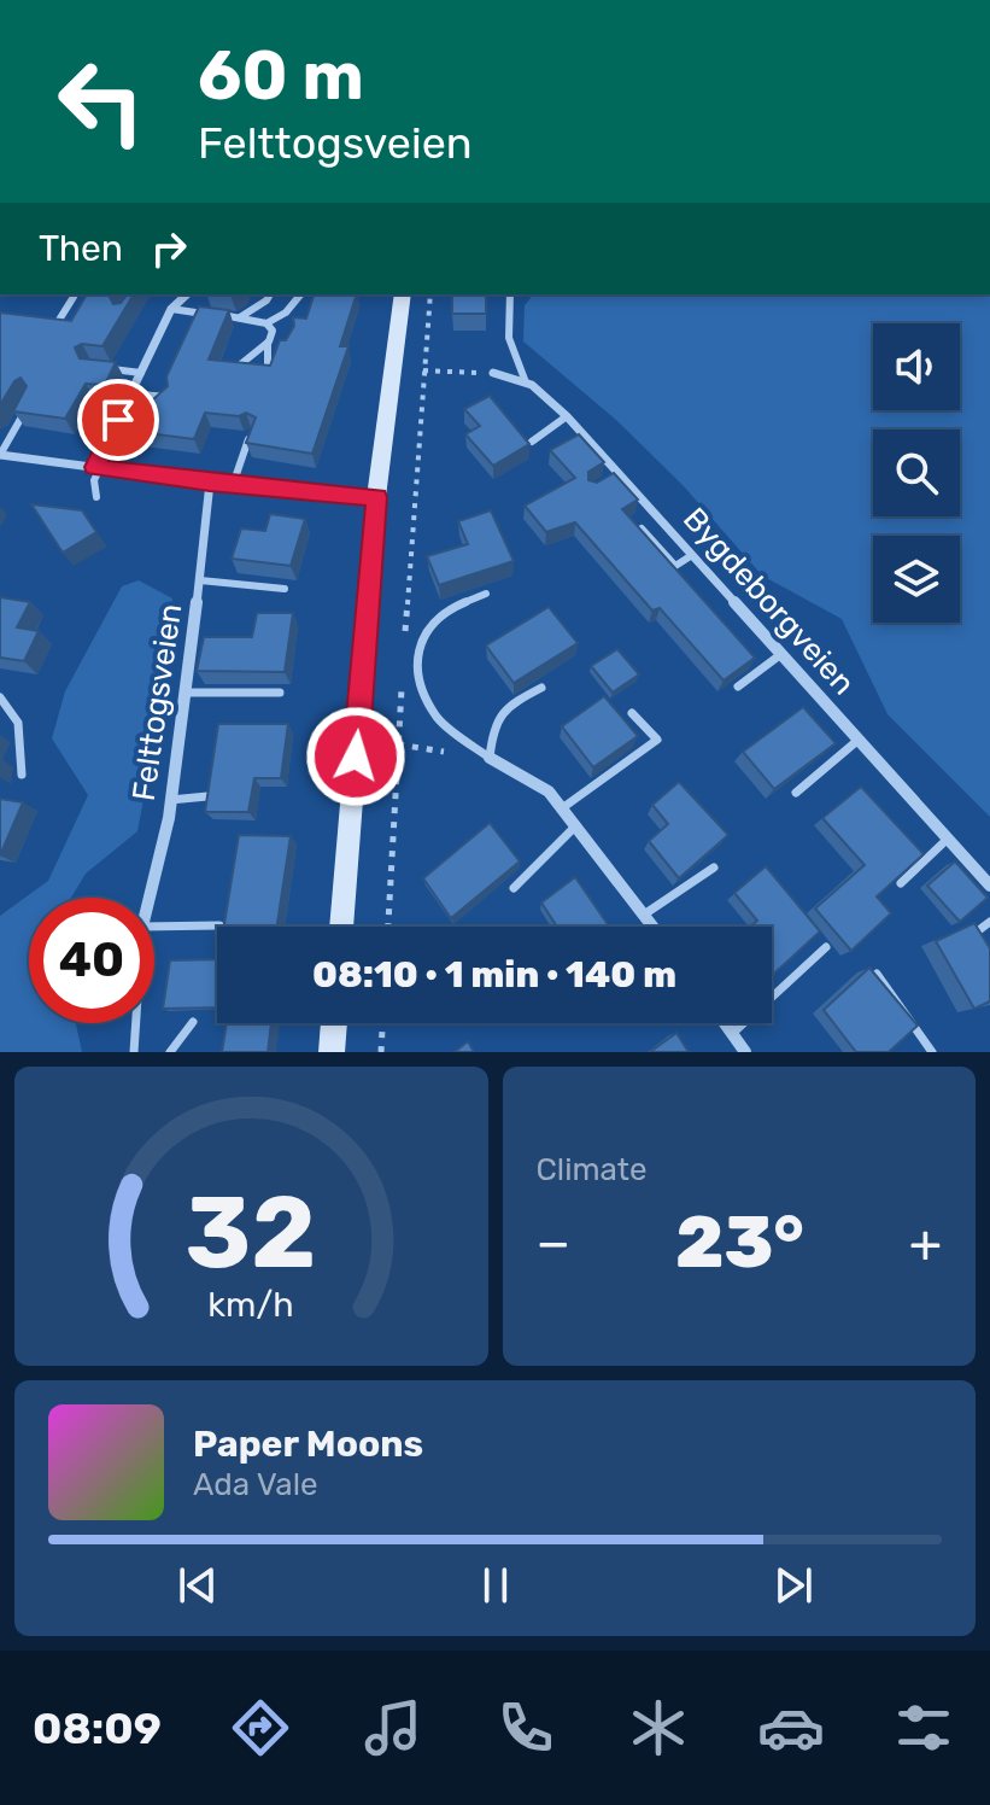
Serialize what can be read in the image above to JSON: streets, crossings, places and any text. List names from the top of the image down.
{
  "streets": {
    "street": ["Bygdeborgveien", "Felttogsveien"]
  },
  "page": {
    "turn": ["60 m", "Felttogsveien"],
    "then": "Then",
    "limit": "40",
    "trip": "08:10 · 1 min · 140 m",
    "tile": "Climate",
    "heat": ["−", "23°", "+"],
    "song": ["Paper Moons", "Ada Vale"],
    "tabs": "08:09",
    "gauge": ["32", "km/h"]
  }
}
